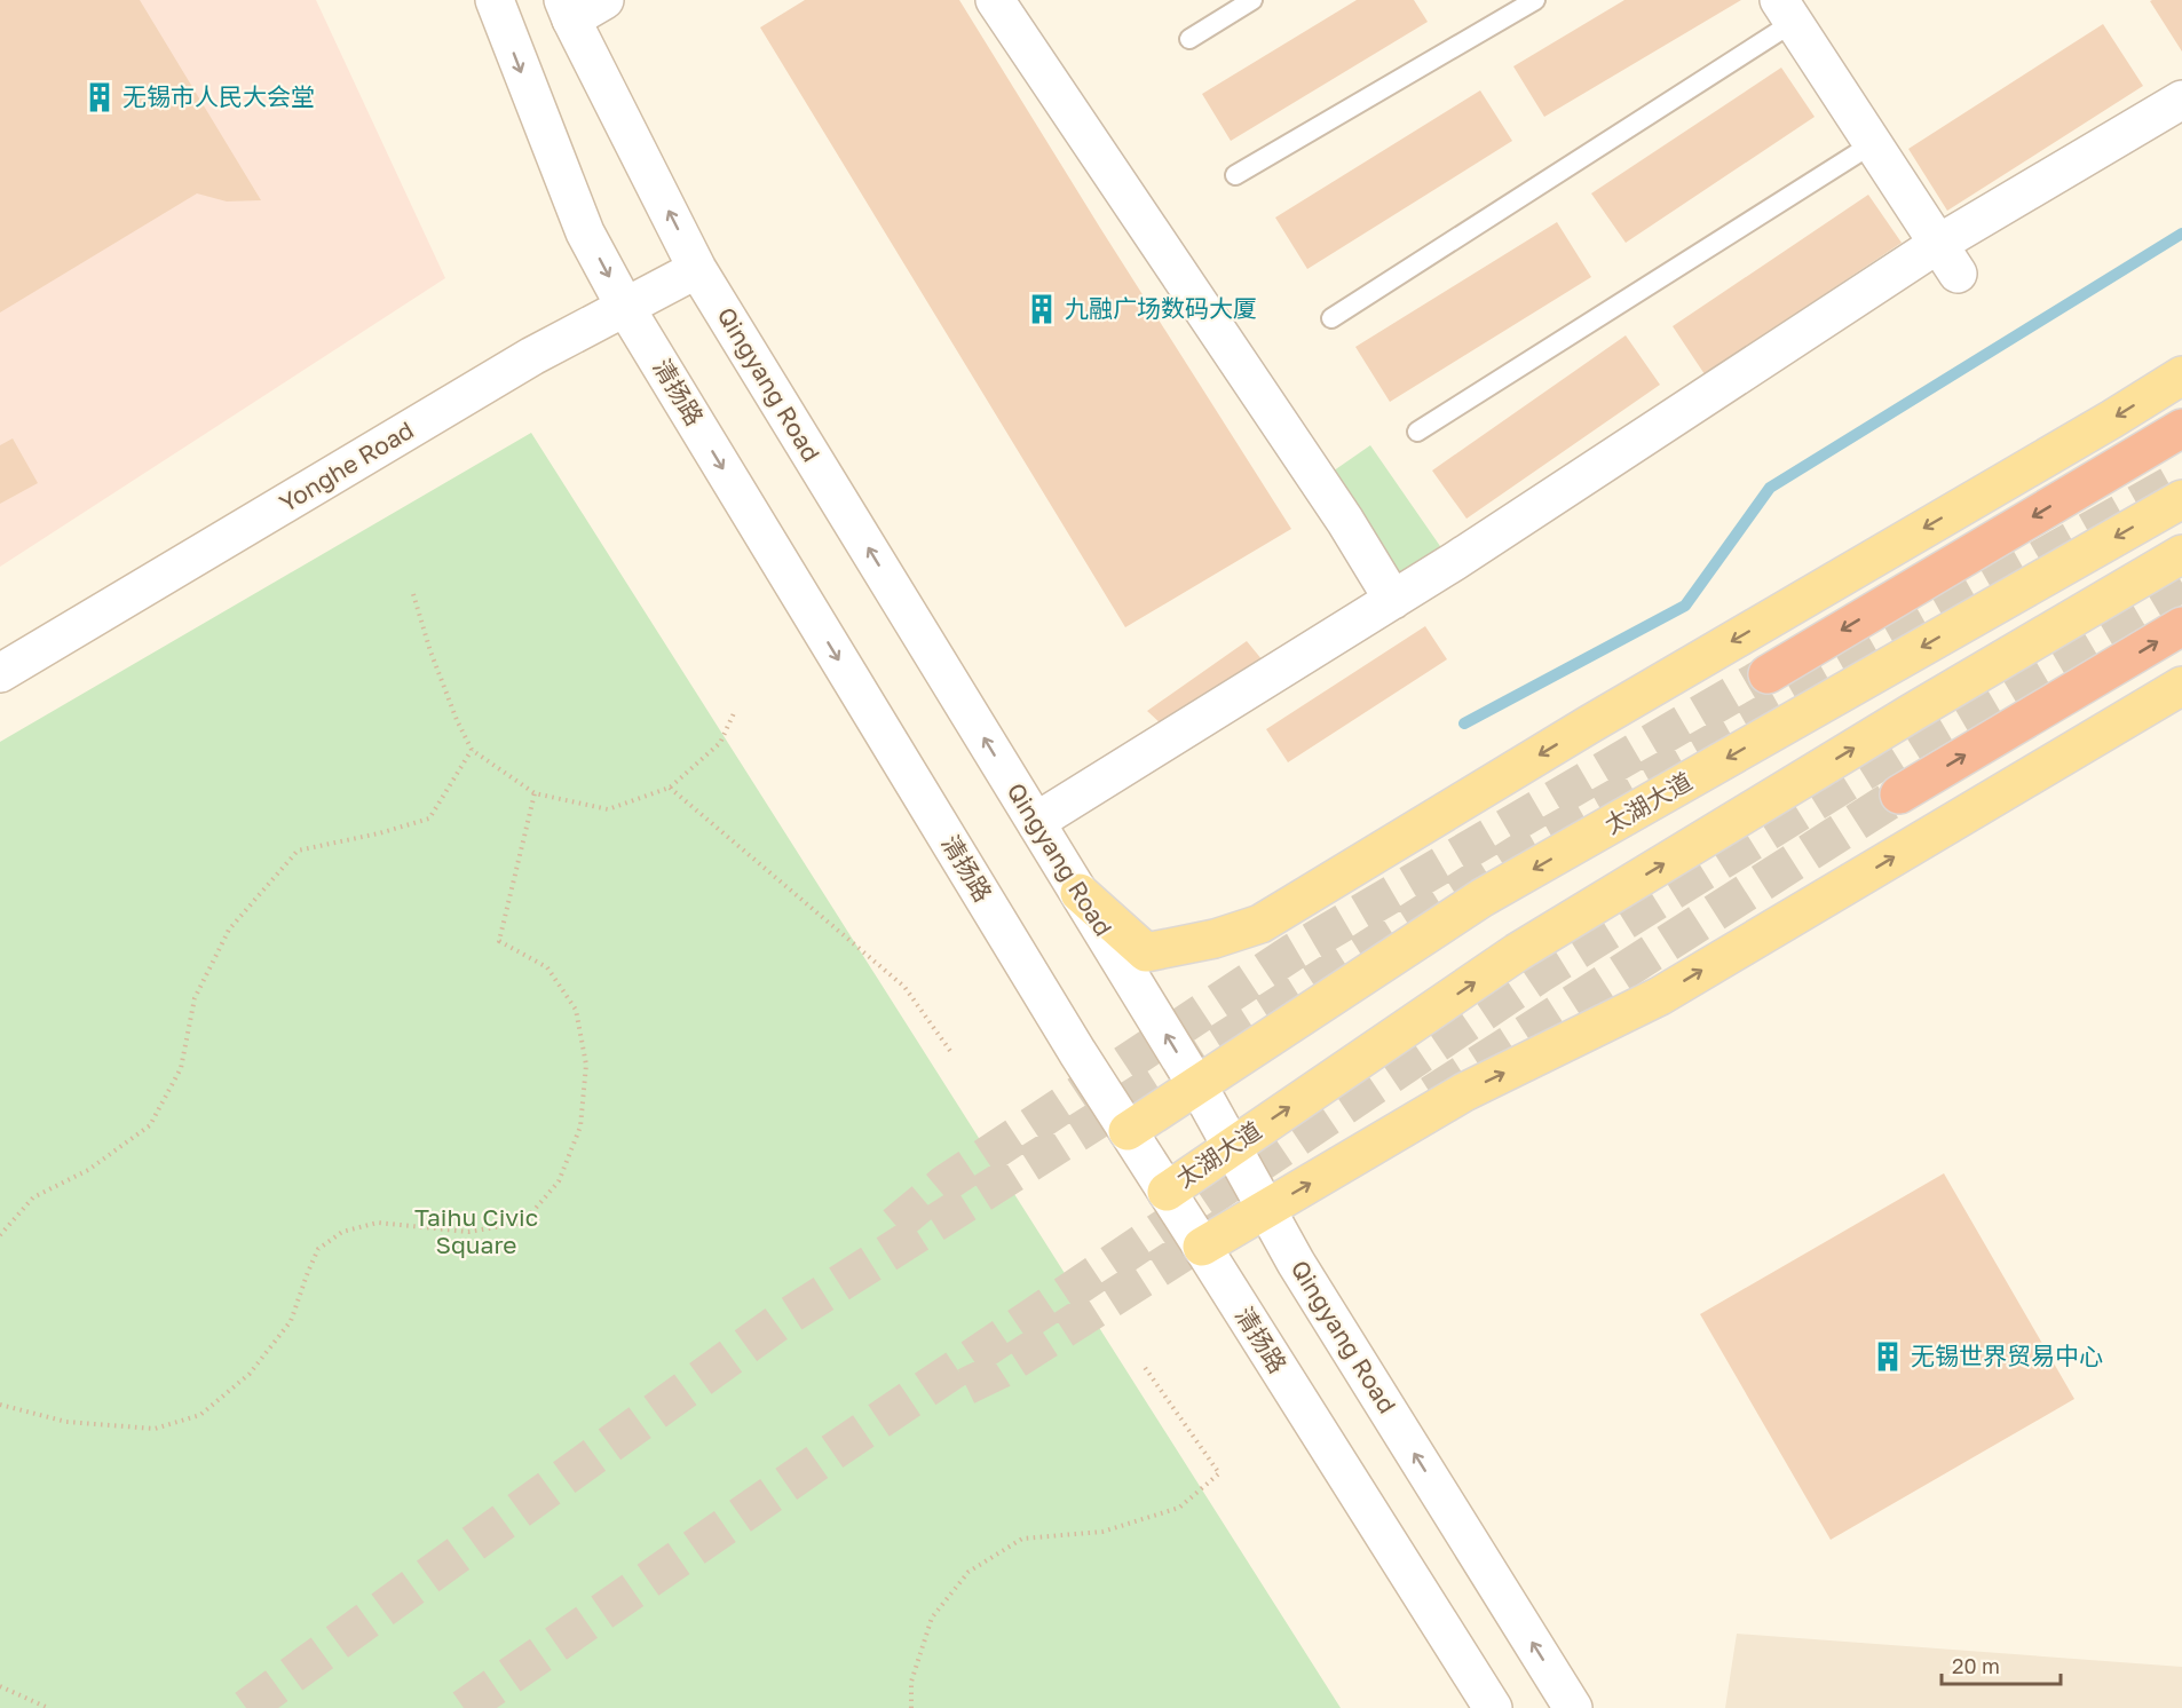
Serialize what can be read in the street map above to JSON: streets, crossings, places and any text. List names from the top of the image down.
{
  "streets": {
    "main road": [
      "Qingyang Road",
      "清扬路",
      "Yonghe Road",
      "太湖大道"
    ]
  },
  "crossings": [
    ["Qingyang Road", "Yonghe Road"],
    ["Qingyang Road", "太湖大道"],
    ["清扬路", "Yonghe Road"],
    ["清扬路", "太湖大道"]
  ],
  "one_way": ["Qingyang Road", "清扬路"],
  "parks": ["Taihu Civic Square"],
  "places": {
    "building": ["无锡市人民大会堂", "九融广场数码大厦", "无锡世界贸易中心"]
  },
  "scale_bar": "20 m"
}
